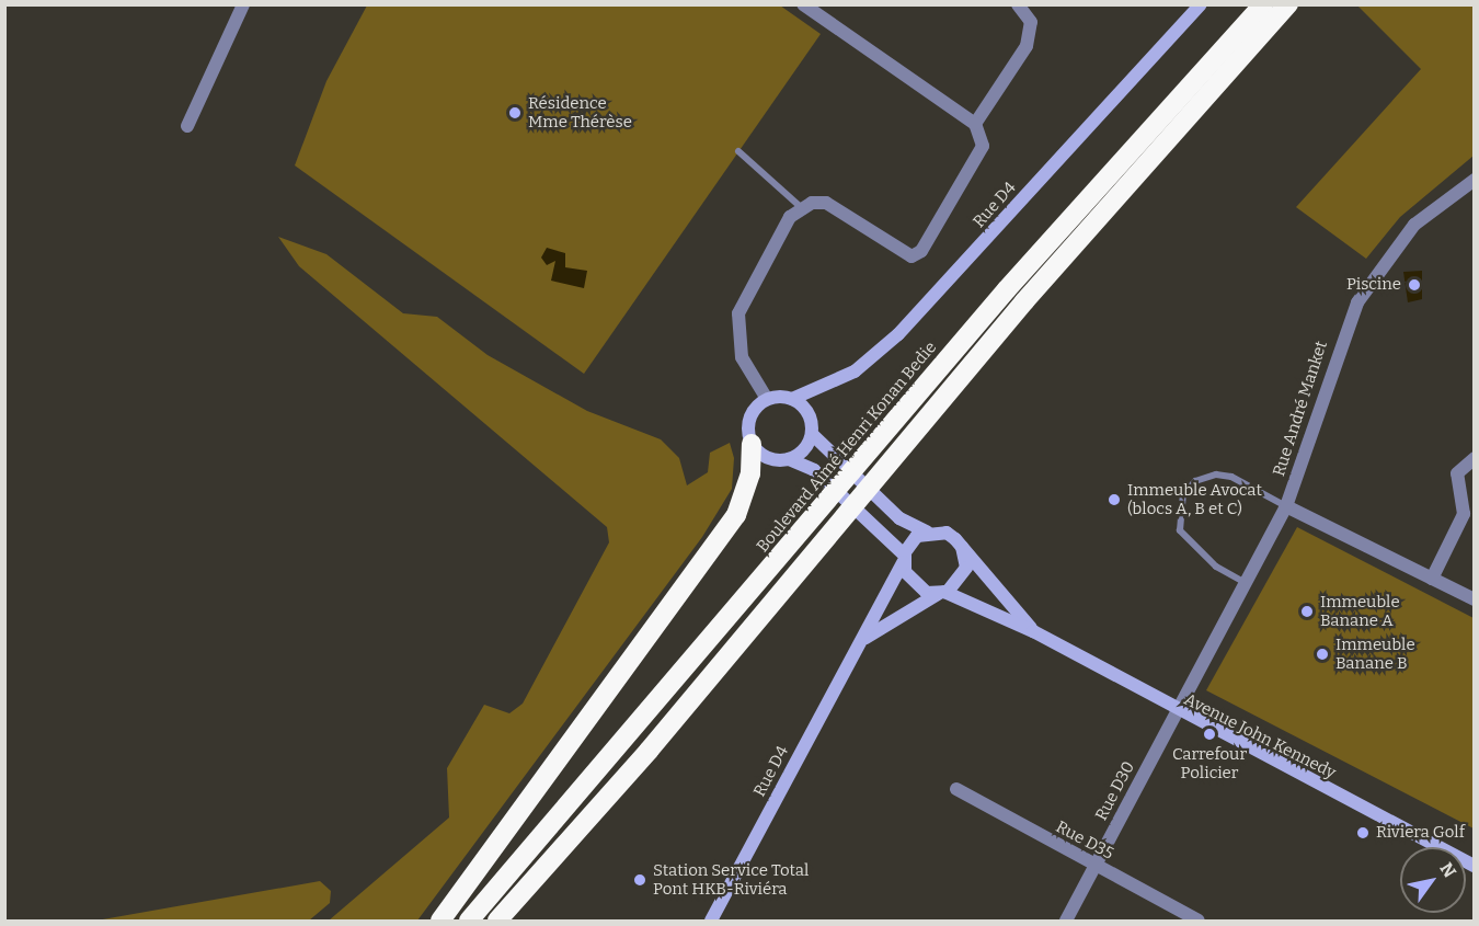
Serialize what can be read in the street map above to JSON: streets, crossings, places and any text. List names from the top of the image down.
{
  "streets": {
    "highway": ["Boulevard Aimé Henri Konan Bedie"],
    "main road": ["Rue D4", "Avenue John Kennedy"],
    "street": ["Rue André Manket", "Rue D30", "Rue D35"]
  },
  "crossings": [
    ["Rue D4", "Avenue John Kennedy"],
    ["Rue André Manket", "Avenue John Kennedy"],
    ["Rue André Manket", "Rue D30"],
    ["Avenue John Kennedy", "Rue D30"],
    ["Rue D30", "Rue D35"]
  ],
  "places": [
    "Résidence Mme Thérèse",
    "Piscine",
    "Immeuble Avocat (blocs A, B et C)",
    "Immeuble Banane A",
    "Immeuble Banane B",
    "Carrefour Policier",
    "Riviera Golf",
    "Station Service Total Pont HKB-Riviéra"
  ],
  "north": "top right"
}
